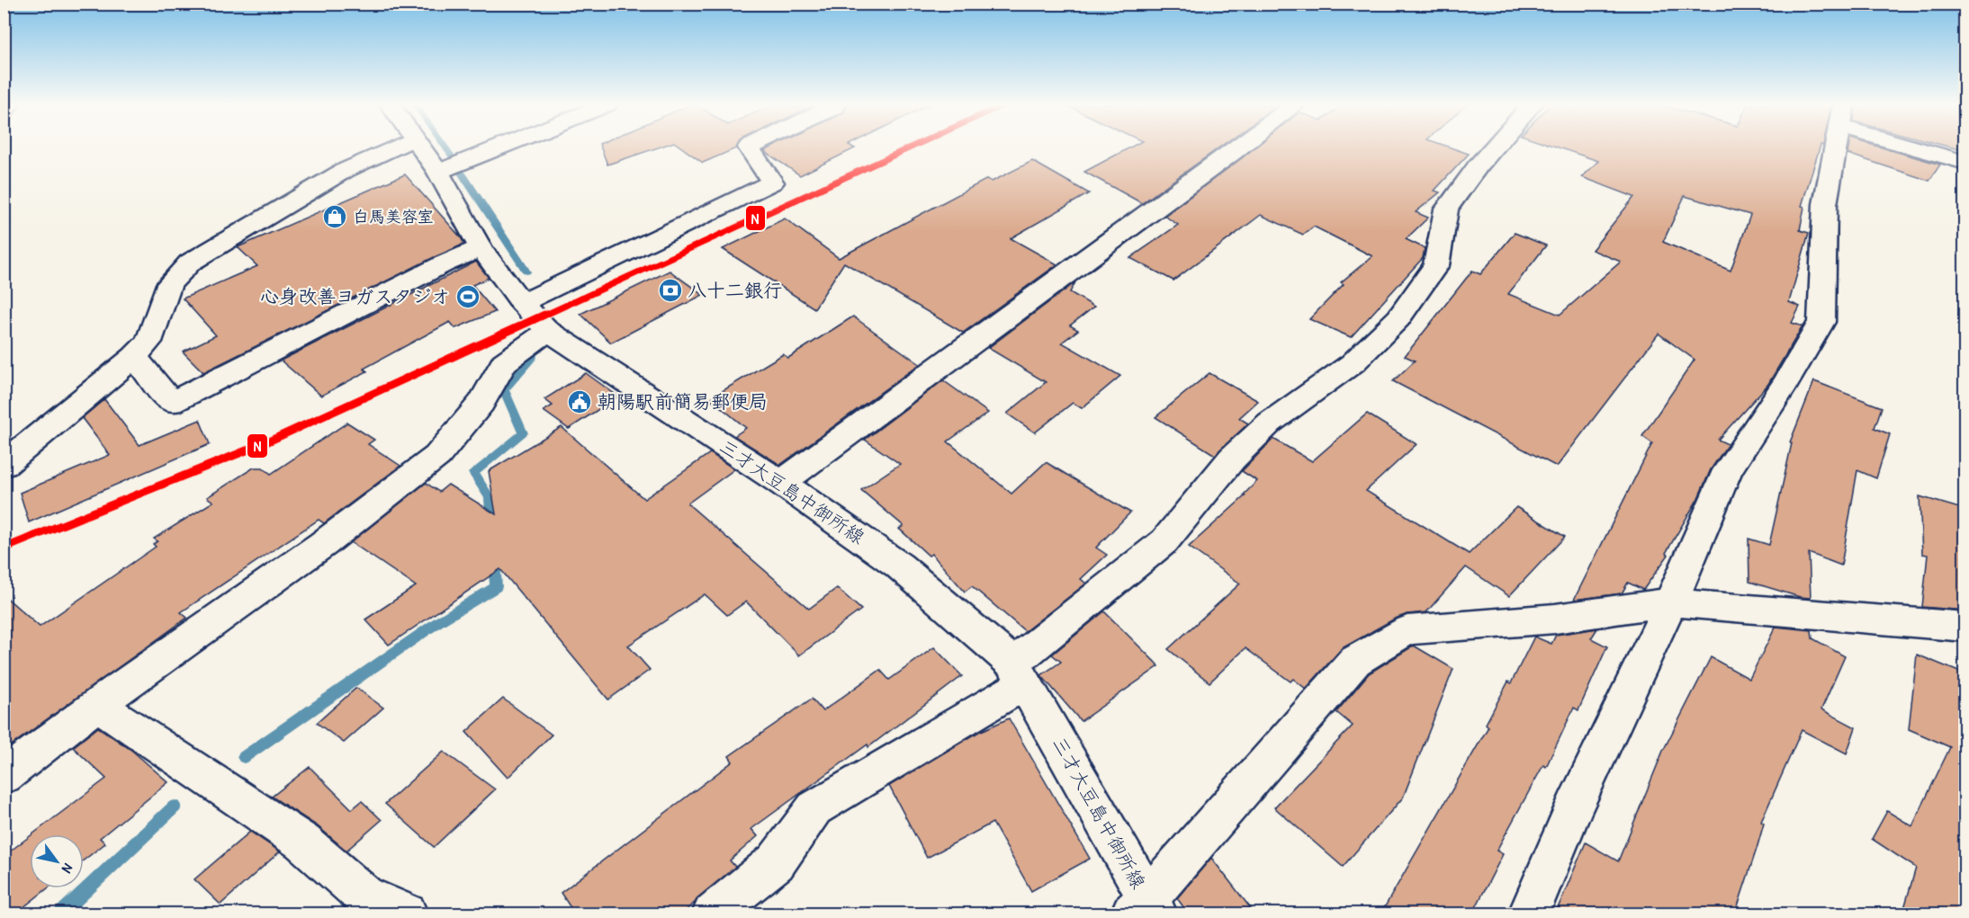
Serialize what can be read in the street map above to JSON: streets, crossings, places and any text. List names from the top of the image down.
{
  "streets": {
    "street": ["三才大豆島中御所線"]
  },
  "places": {
    "shop": ["白馬美容室"],
    "bank": ["八十二銀行"],
    "sports": ["心身改善ヨガスタジオ"],
    "public building": ["朝陽駅前簡易郵便局"]
  },
  "lines": ["transit line N"],
  "north": "bottom right"
}
